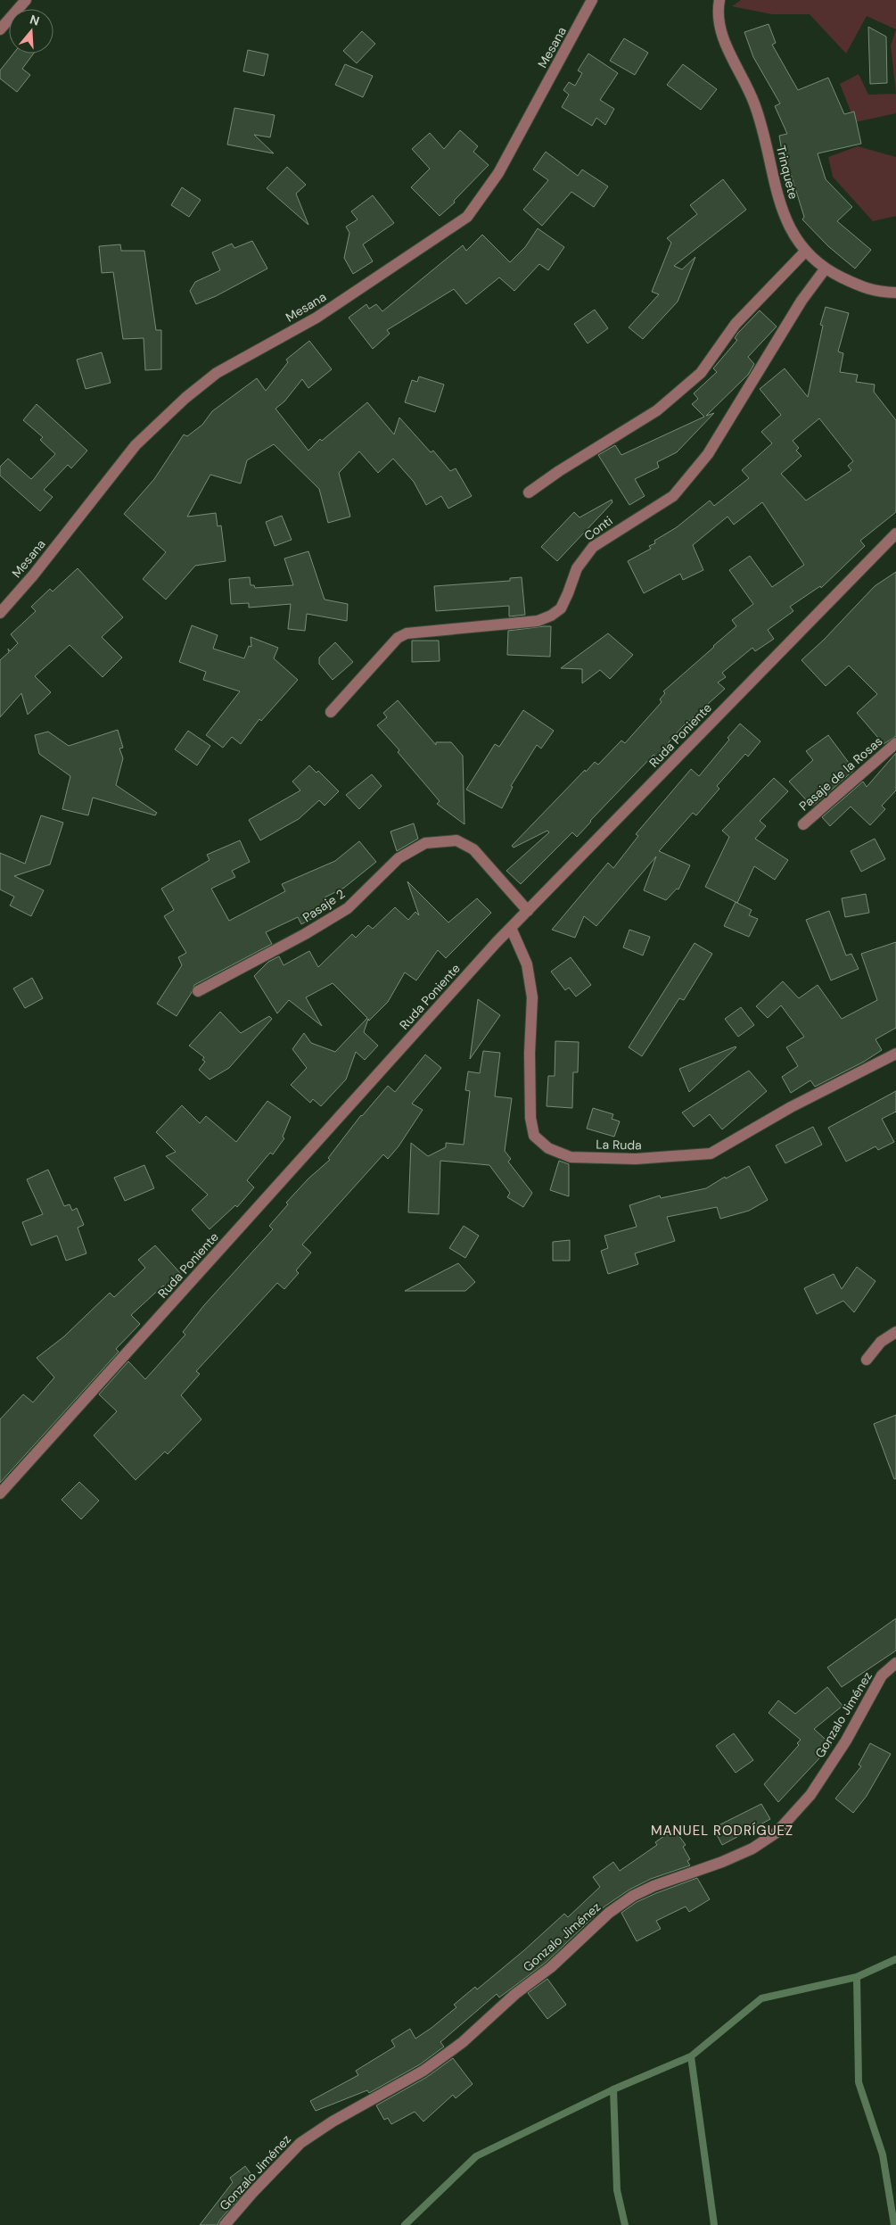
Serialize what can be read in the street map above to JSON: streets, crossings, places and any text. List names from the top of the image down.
{
  "streets": {
    "street": [
      "Mesana",
      "Trinquete",
      "Conti",
      "Ruda Poniente",
      "Pasaje de la Rosas",
      "Pasaje 2",
      "La Ruda",
      "Gonzalo Jiménez"
    ]
  },
  "crossings": [
    ["Trinquete", "Conti"],
    ["Ruda Poniente", "Pasaje 2"],
    ["Ruda Poniente", "La Ruda"]
  ],
  "districts": ["MANUEL RODRÍGUEZ"],
  "north": "top"
}
